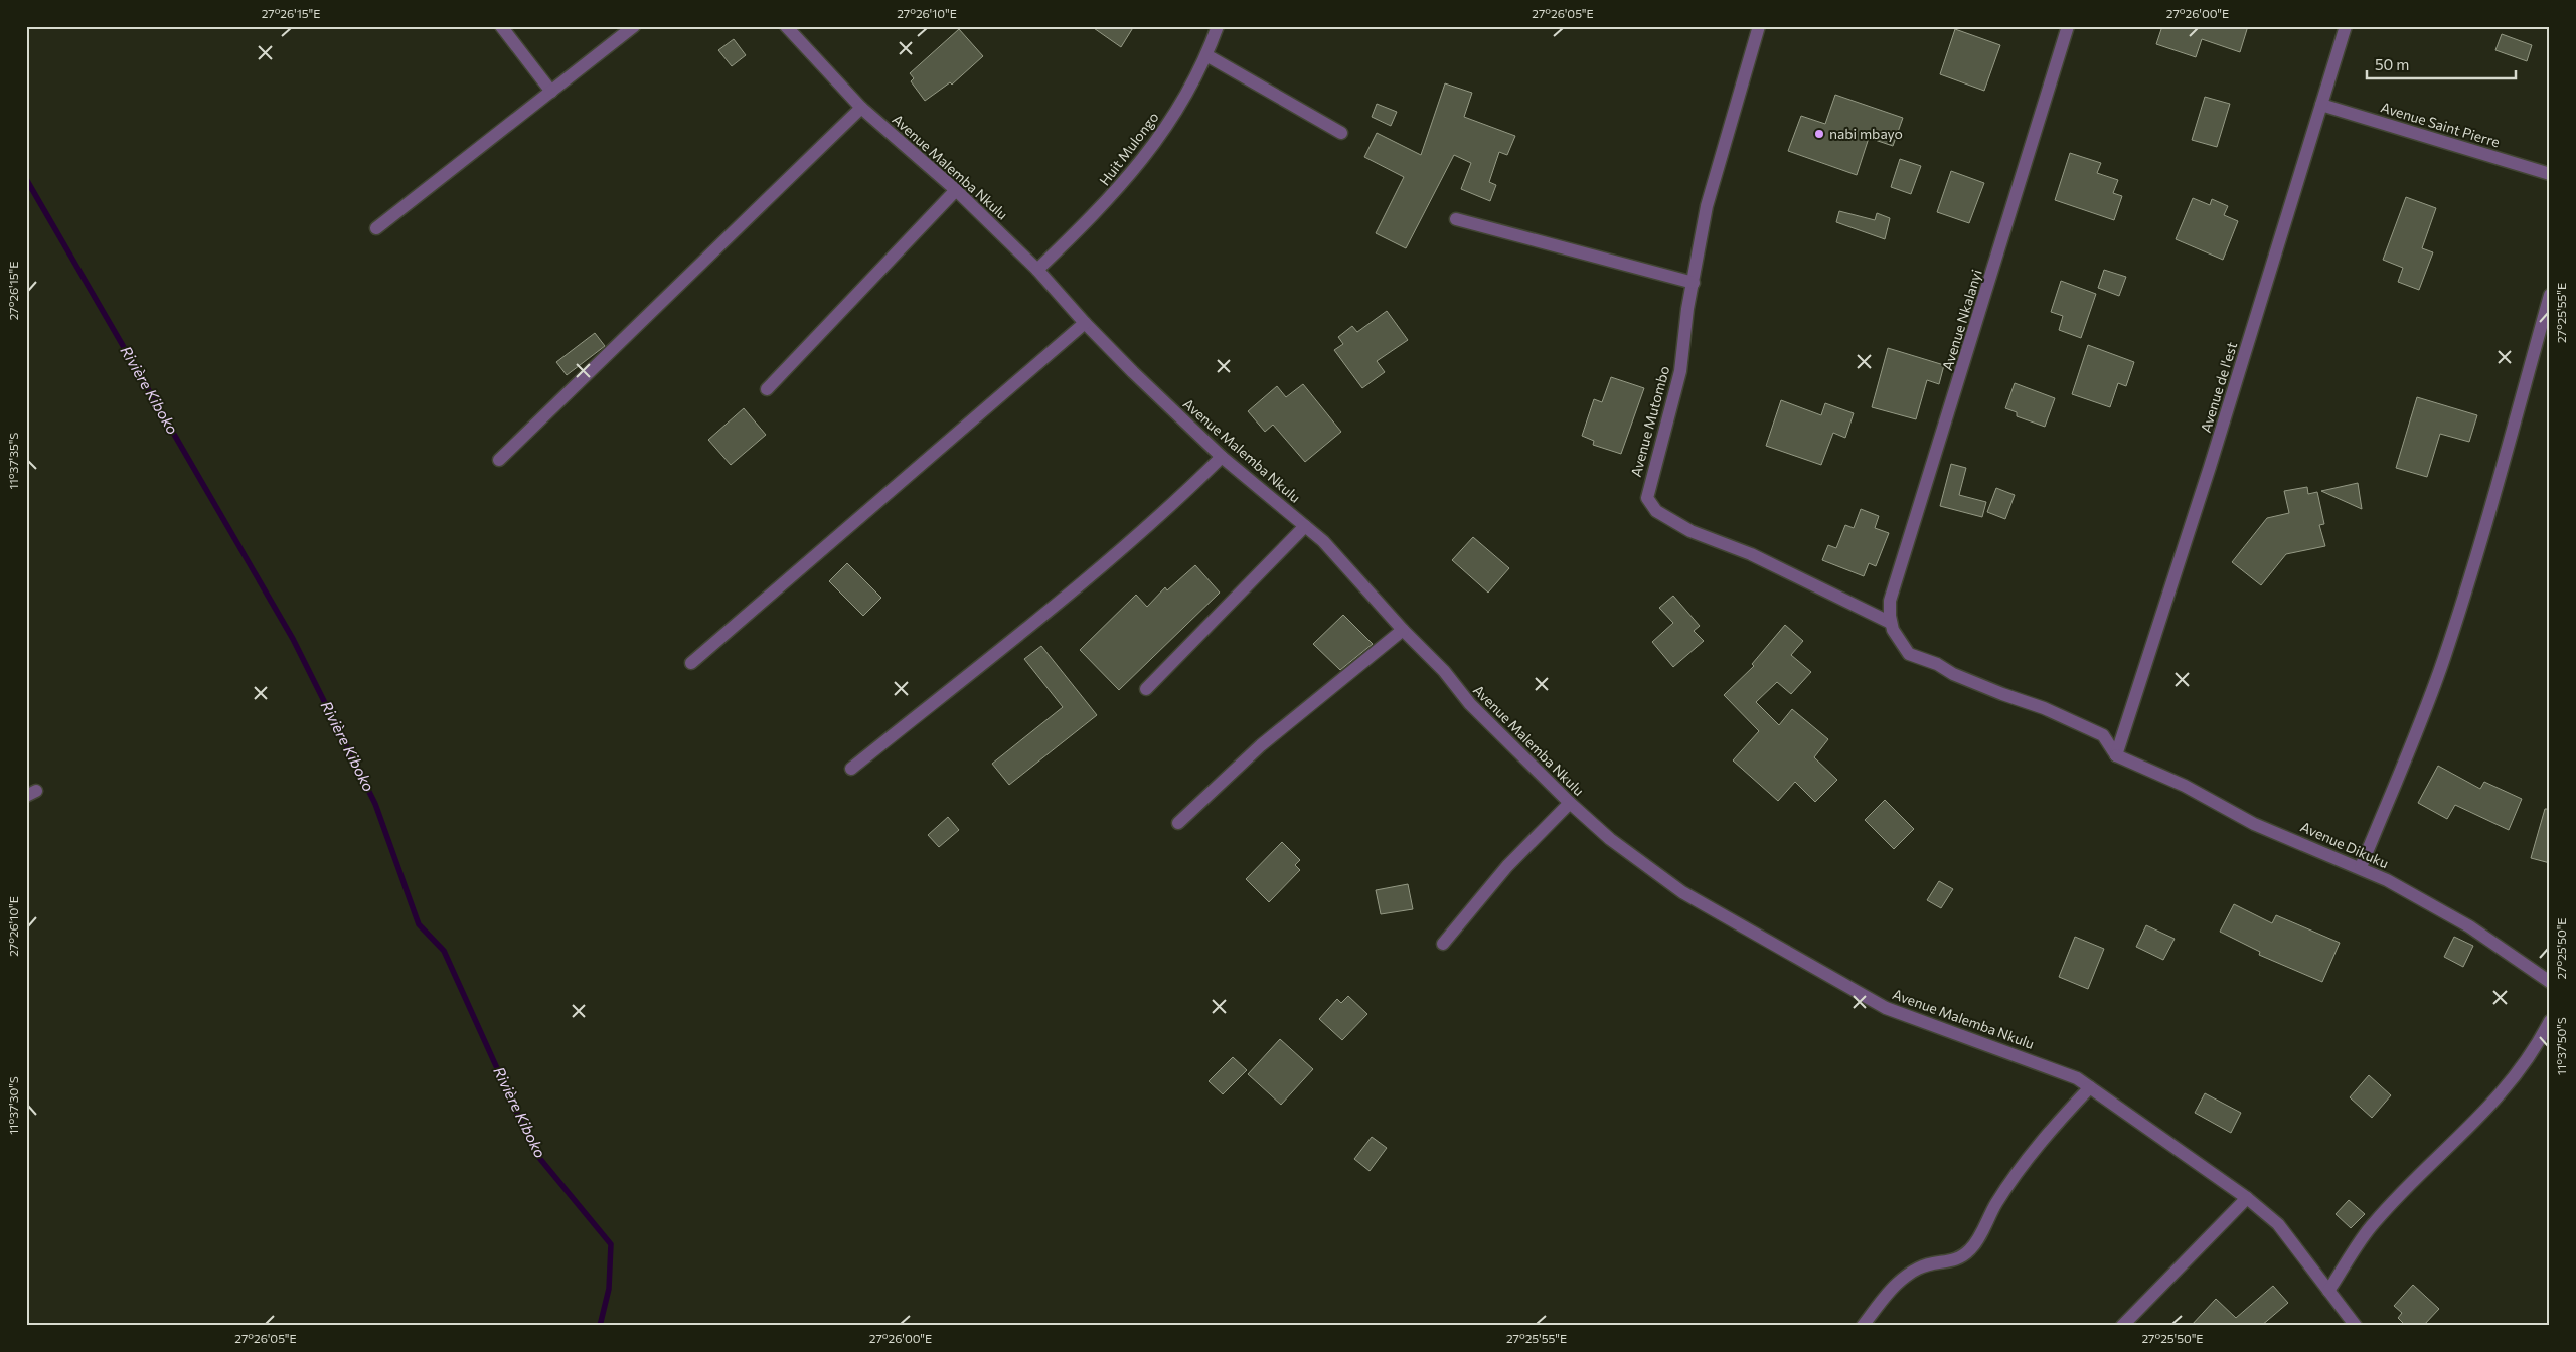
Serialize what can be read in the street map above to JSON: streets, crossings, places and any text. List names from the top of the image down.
{
  "streets": {
    "street": [
      "Avenue Saint Pierre",
      "Huit Mulongo",
      "Avenue Malemba Nkulu",
      "Avenue Nkalanyi",
      "Avenue de l'est",
      "Avenue Mutombo",
      "Avenue Dikuku"
    ]
  },
  "crossings": [
    ["Avenue Saint Pierre", "Avenue de l'est"],
    ["Huit Mulongo", "Avenue Malemba Nkulu"],
    ["Avenue Nkalanyi", "Avenue Mutombo"],
    ["Avenue de l'est", "Avenue Dikuku"]
  ],
  "water": ["Rivière Kiboko"],
  "places": ["nabi mbayo"],
  "scale_bar": "50 m",
  "coordinates": [
    "27°26'15\"E",
    "27°26'10\"E",
    "27°26'05\"E",
    "27°26'00\"E",
    "27°25'55\"E",
    "11°37'35\"S",
    "27°25'50\"E",
    "11°37'50\"S",
    "11°37'30\"S"
  ]
}
